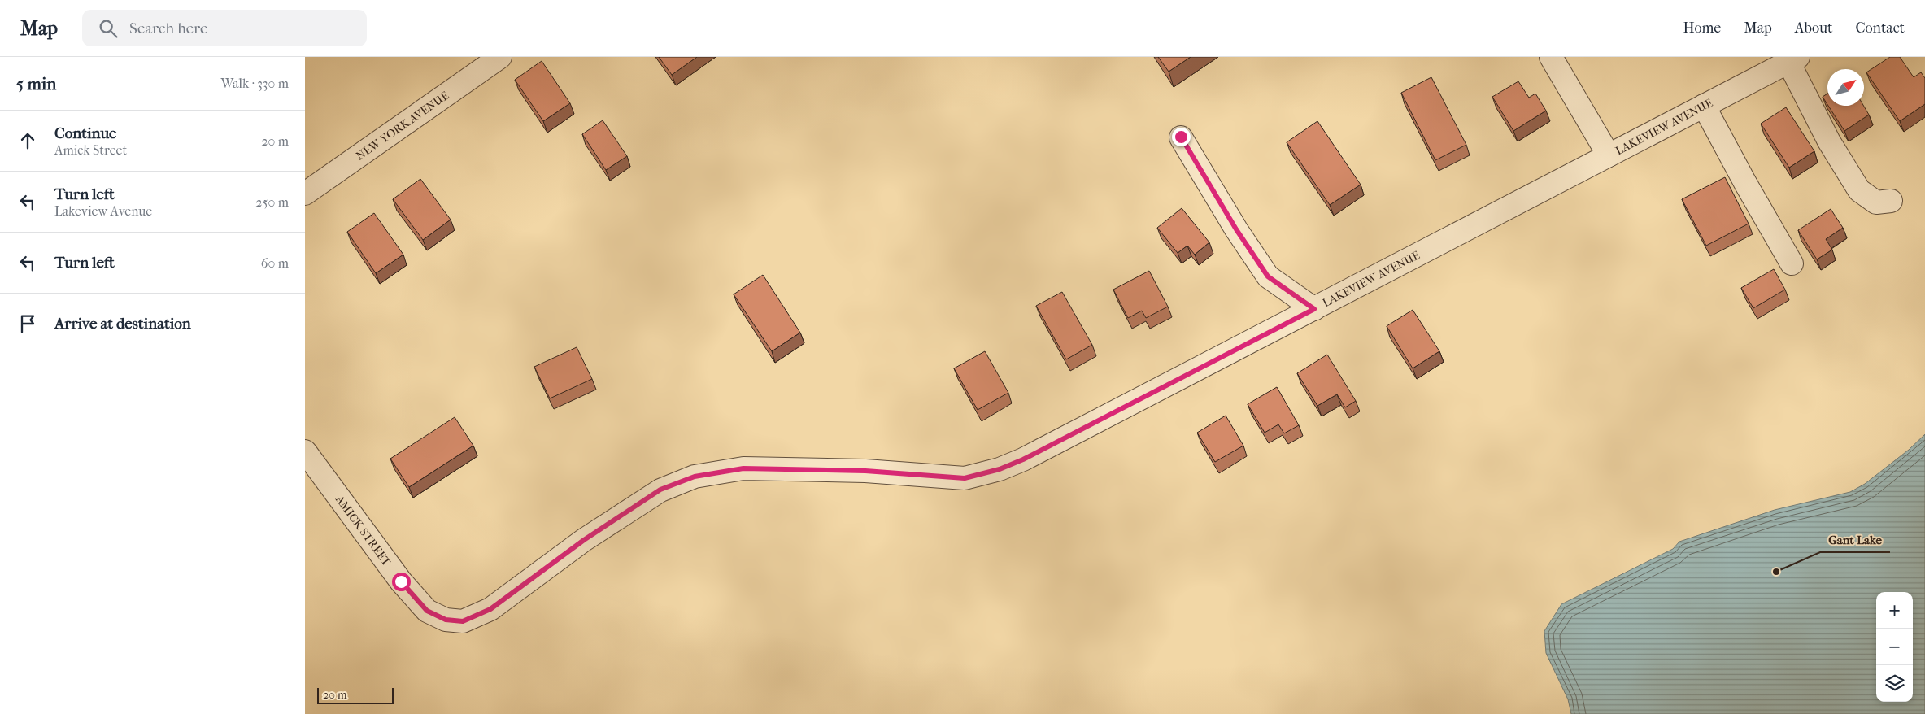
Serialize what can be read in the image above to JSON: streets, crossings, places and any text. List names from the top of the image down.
{
  "streets": {
    "street": ["NEW YORK AVENUE", "LAKEVIEW AVENUE", "AMICK STREET"]
  },
  "crossings": [
    ["LAKEVIEW AVENUE", "AMICK STREET"]
  ],
  "places": ["Gant Lake"],
  "scale_bar": "20 m",
  "north": "top right",
  "page": {
    "header": "Map",
    "search": "Search here",
    "nav": [
      "Home",
      "Map",
      "About",
      "Contact"
    ],
    "heading": ["5 min", "Walk · 330 m"],
    "list": [
      ["Continue", "Amick Street", "20 m"],
      ["Turn left", "Lakeview Avenue", "250 m"],
      ["Turn left", "60 m"],
      "Arrive at destination"
    ],
    "map_buttons": ["+", "−"],
    "scale": "20 m"
  }
}
